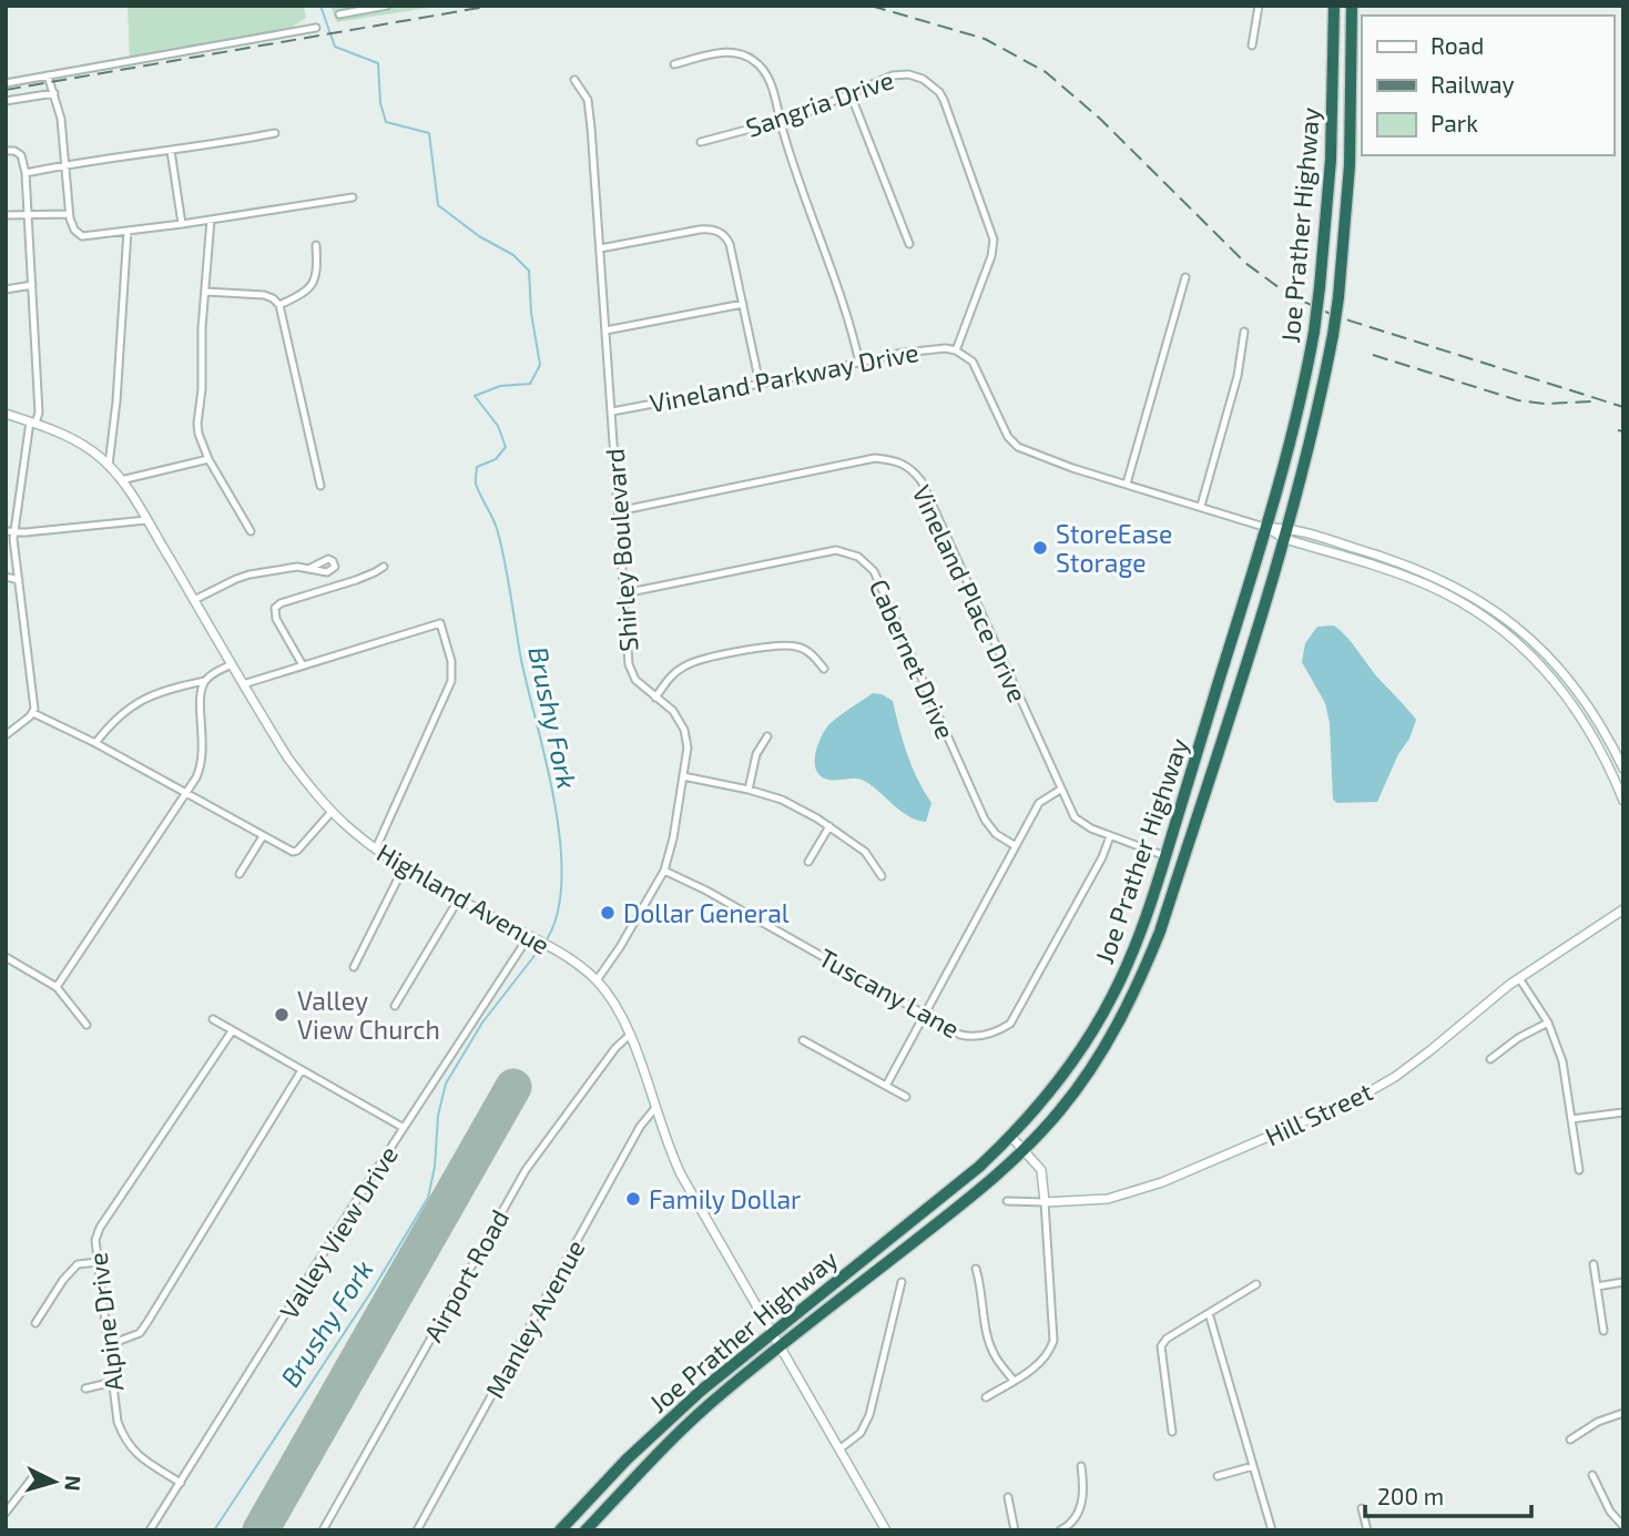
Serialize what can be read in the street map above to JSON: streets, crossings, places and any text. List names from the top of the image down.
{
  "streets": {
    "highway": ["Joe Prather Highway"],
    "main road": ["Highland Avenue", "Hill Street"],
    "street": [
      "Sangria Drive",
      "Vineland Parkway Drive",
      "Shirley Boulevard",
      "Vineland Place Drive",
      "Cabernet Drive",
      "Tuscany Lane",
      "Valley View Drive",
      "Airport Road",
      "Manley Avenue",
      "Alpine Drive"
    ]
  },
  "crossings": [
    ["Sangria Drive", "Vineland Parkway Drive"],
    ["Joe Prather Highway", "Vineland Parkway Drive"],
    ["Joe Prather Highway", "Vineland Place Drive"],
    ["Joe Prather Highway", "Highland Avenue"],
    ["Vineland Parkway Drive", "Shirley Boulevard"],
    ["Shirley Boulevard", "Vineland Place Drive"],
    ["Shirley Boulevard", "Cabernet Drive"],
    ["Shirley Boulevard", "Highland Avenue"],
    ["Shirley Boulevard", "Tuscany Lane"],
    ["Vineland Place Drive", "Tuscany Lane"],
    ["Highland Avenue", "Valley View Drive"],
    ["Highland Avenue", "Airport Road"],
    ["Highland Avenue", "Manley Avenue"],
    ["Valley View Drive", "Alpine Drive"]
  ],
  "water": ["Brushy Fork"],
  "places": [
    "StoreEase Storage",
    "Dollar General",
    "Valley View Church",
    "Family Dollar"
  ],
  "legend": ["Road", "Railway", "Park"],
  "scale_bar": "200 m",
  "north": "right"
}
